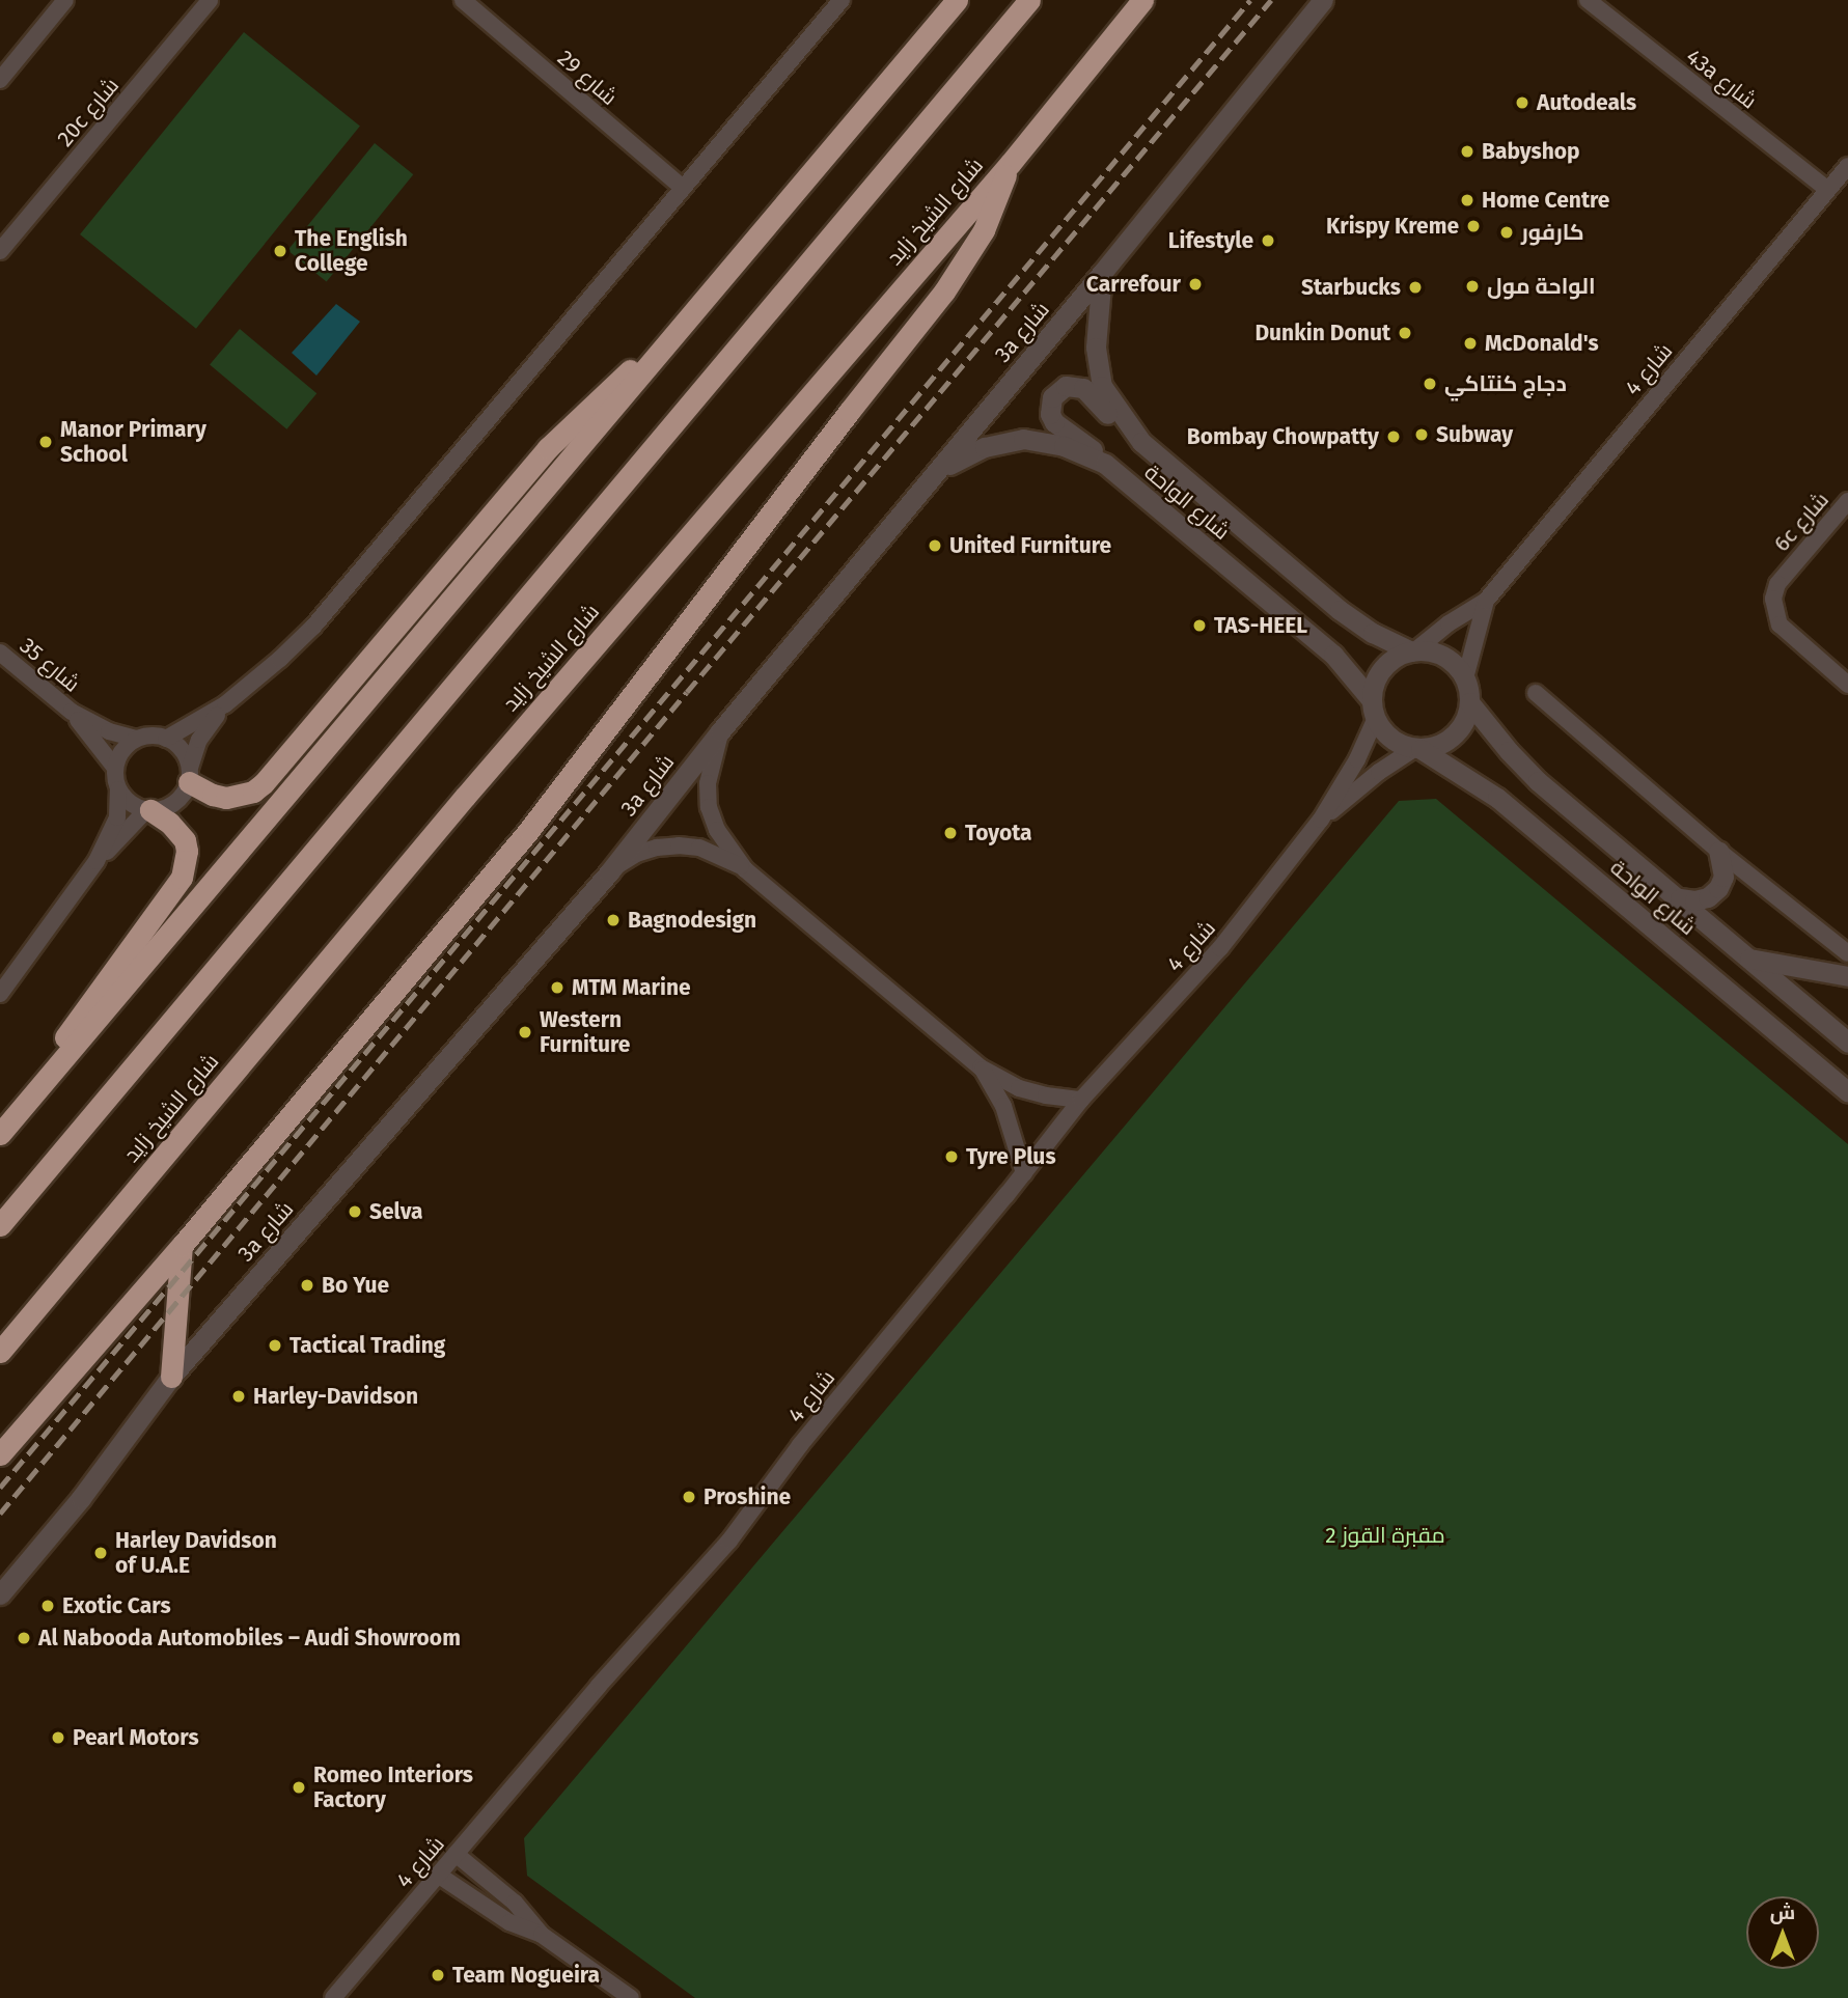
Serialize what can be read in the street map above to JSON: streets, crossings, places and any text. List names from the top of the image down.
{
  "streets": {
    "highway": ["شارع الشيخ زايد"],
    "street": [
      "شارع 29",
      "43a شارع",
      "20c شارع",
      "3a شارع",
      "شارع 4",
      "شارع الواحة",
      "6c شارع",
      "شارع 35"
    ]
  },
  "crossings": [
    ["43a شارع", "شارع 4"],
    ["3a شارع", "شارع الواحة"],
    ["شارع 4", "شارع الواحة"]
  ],
  "parks": ["مقبرة القوز 2"],
  "places": [
    "Autodeals",
    "Babyshop",
    "Home Centre",
    "Krispy Kreme",
    "كارفور",
    "Lifestyle",
    "The English College",
    "Carrefour",
    "الواحة مول",
    "Starbucks",
    "Dunkin Donut",
    "McDonald's",
    "دجاج كنتاكي",
    "Subway",
    "Bombay Chowpatty",
    "Manor Primary School",
    "United Furniture",
    "TAS-HEEL",
    "Toyota",
    "Bagnodesign",
    "MTM Marine",
    "Western Furniture",
    "Tyre Plus",
    "Selva",
    "Bo Yue",
    "Tactical Trading",
    "Harley-Davidson",
    "Proshine",
    "Harley Davidson of U.A.E",
    "Exotic Cars",
    "Al Nabooda Automobiles – Audi Showroom",
    "Pearl Motors",
    "Romeo Interiors Factory",
    "Team Nogueira"
  ],
  "north": "top"
}
